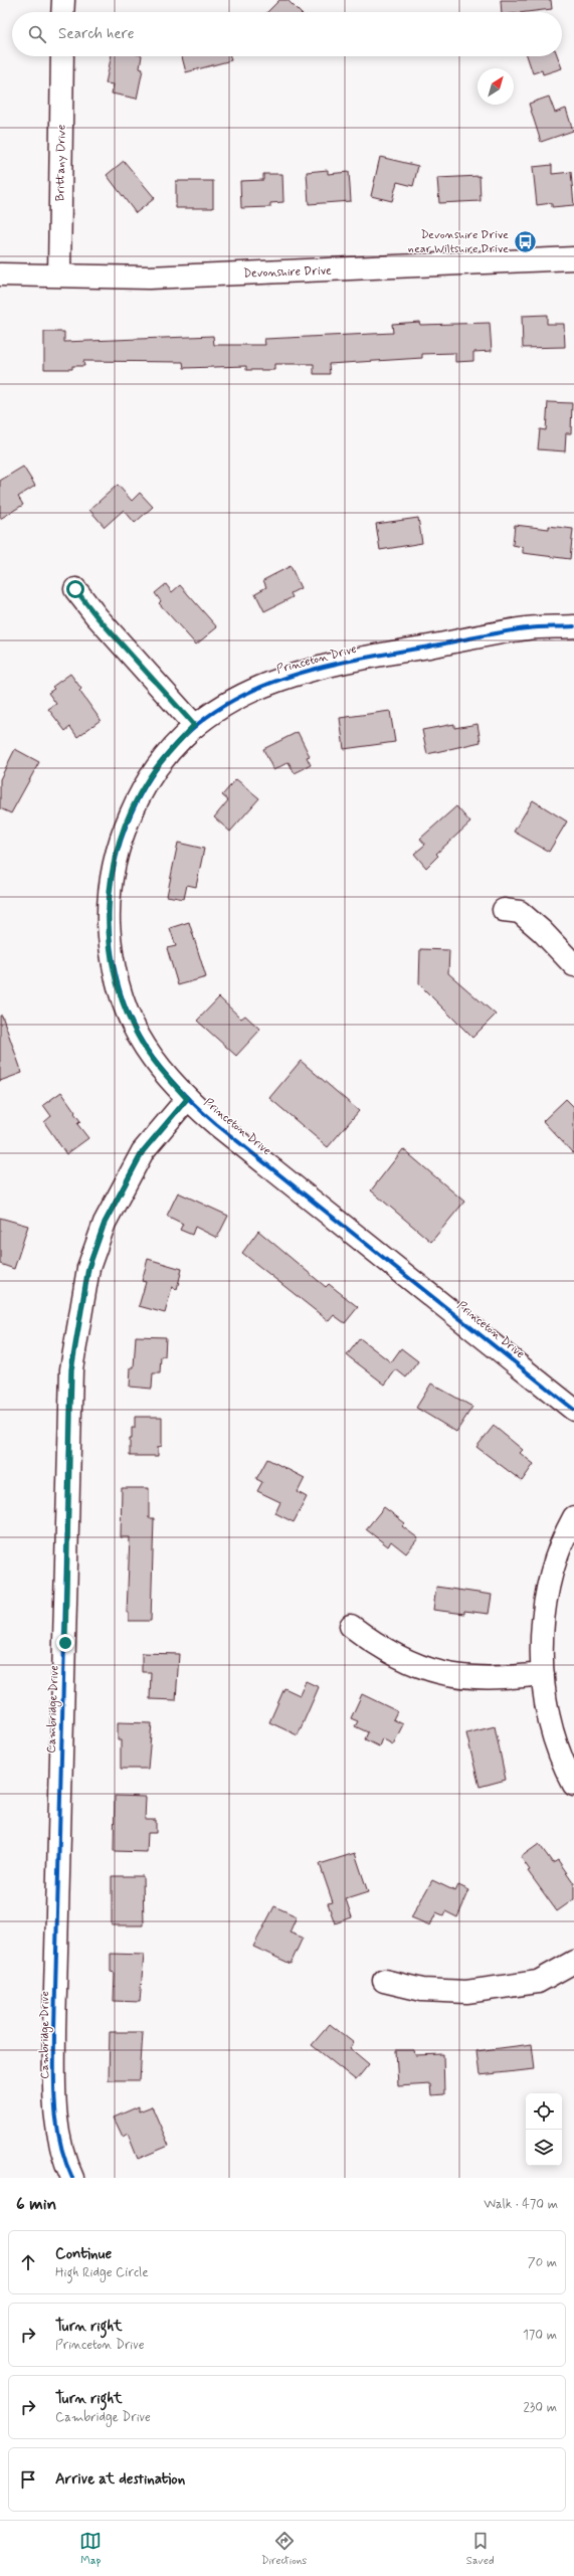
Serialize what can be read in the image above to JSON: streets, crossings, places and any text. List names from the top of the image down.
{
  "streets": {
    "street": [
      "Brittany Drive",
      "Devonshire Drive",
      "Princeton Drive",
      "Cambridge Drive"
    ]
  },
  "crossings": [
    ["Brittany Drive", "Devonshire Drive"],
    ["Princeton Drive", "Cambridge Drive"]
  ],
  "places": {
    "bus stop": ["Devonshire Drive near Wiltshire Drive"]
  },
  "north": "top right",
  "page": {
    "search": "Search here",
    "heading": ["6 min", "Walk · 470 m"],
    "list": [
      ["Continue", "High Ridge Circle", "70 m"],
      ["Turn right", "Princeton Drive", "170 m"],
      ["Turn right", "Cambridge Drive", "230 m"],
      "Arrive at destination"
    ],
    "nav": ["Map", "Directions", "Saved"]
  }
}
